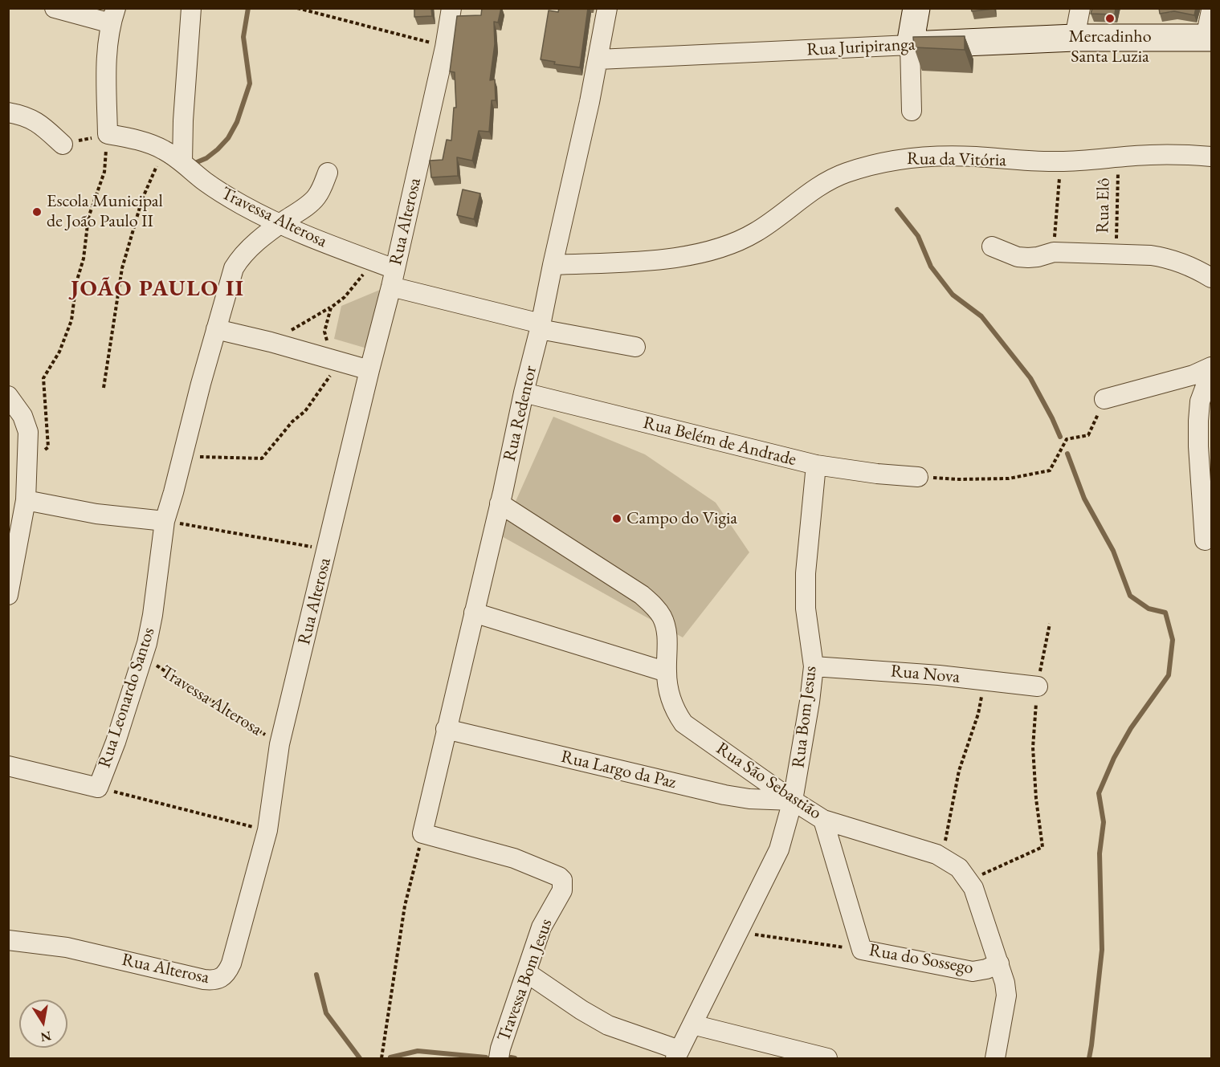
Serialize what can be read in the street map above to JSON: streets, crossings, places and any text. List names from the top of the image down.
{
  "streets": {
    "street": [
      "Rua Juripiranga",
      "Rua da Vitória",
      "Travessa Alterosa",
      "Rua Alterosa",
      "Rua Redentor",
      "Rua Belém de Andrade",
      "Rua Nova",
      "Rua Leonardo Santos",
      "Rua Bom Jesus",
      "Rua Largo da Paz",
      "Rua São Sebastião",
      "Rua do Sossego",
      "Travessa Bom Jesus"
    ],
    "path": ["Rua Elô"]
  },
  "crossings": [
    ["Rua Juripiranga", "Rua Redentor"],
    ["Rua da Vitória", "Rua Elô"],
    ["Rua da Vitória", "Rua Redentor"],
    ["Travessa Alterosa", "Rua Alterosa"],
    ["Travessa Alterosa", "Rua Redentor"],
    ["Travessa Alterosa", "Rua Leonardo Santos"],
    ["Rua Redentor", "Rua Belém de Andrade"],
    ["Rua Redentor", "Rua Largo da Paz"],
    ["Rua Redentor", "Rua São Sebastião"],
    ["Rua Redentor", "Travessa Bom Jesus"],
    ["Rua Belém de Andrade", "Rua Bom Jesus"],
    ["Rua Nova", "Rua Bom Jesus"],
    ["Rua Bom Jesus", "Rua Largo da Paz"],
    ["Rua Bom Jesus", "Rua São Sebastião"],
    ["Rua Largo da Paz", "Rua São Sebastião"],
    ["Rua São Sebastião", "Rua do Sossego"]
  ],
  "districts": ["JOÃO PAULO II"],
  "places": ["Mercadinho Santa Luzia", "Escola Municipal de João Paulo II", "Campo do Vigia"],
  "north": "bottom"
}
